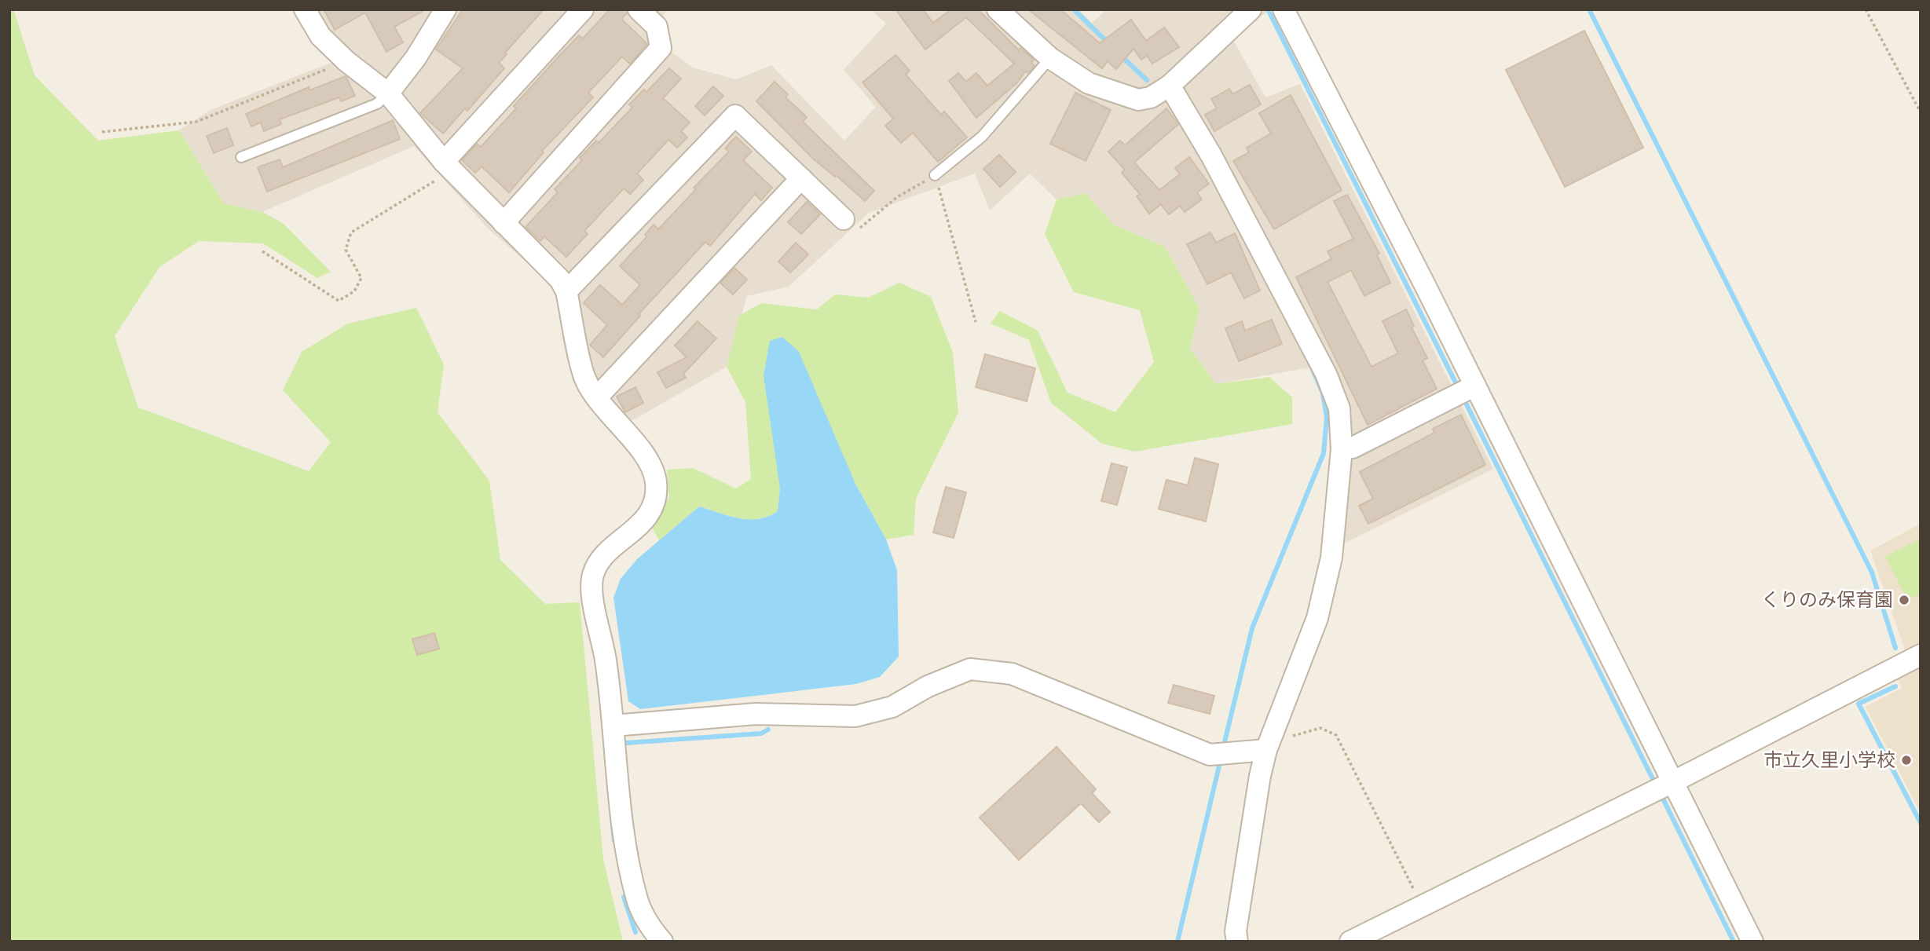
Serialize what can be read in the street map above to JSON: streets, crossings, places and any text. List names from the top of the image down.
{
  "places": ["くりのみ保育園", "市立久里小学校"]
}
